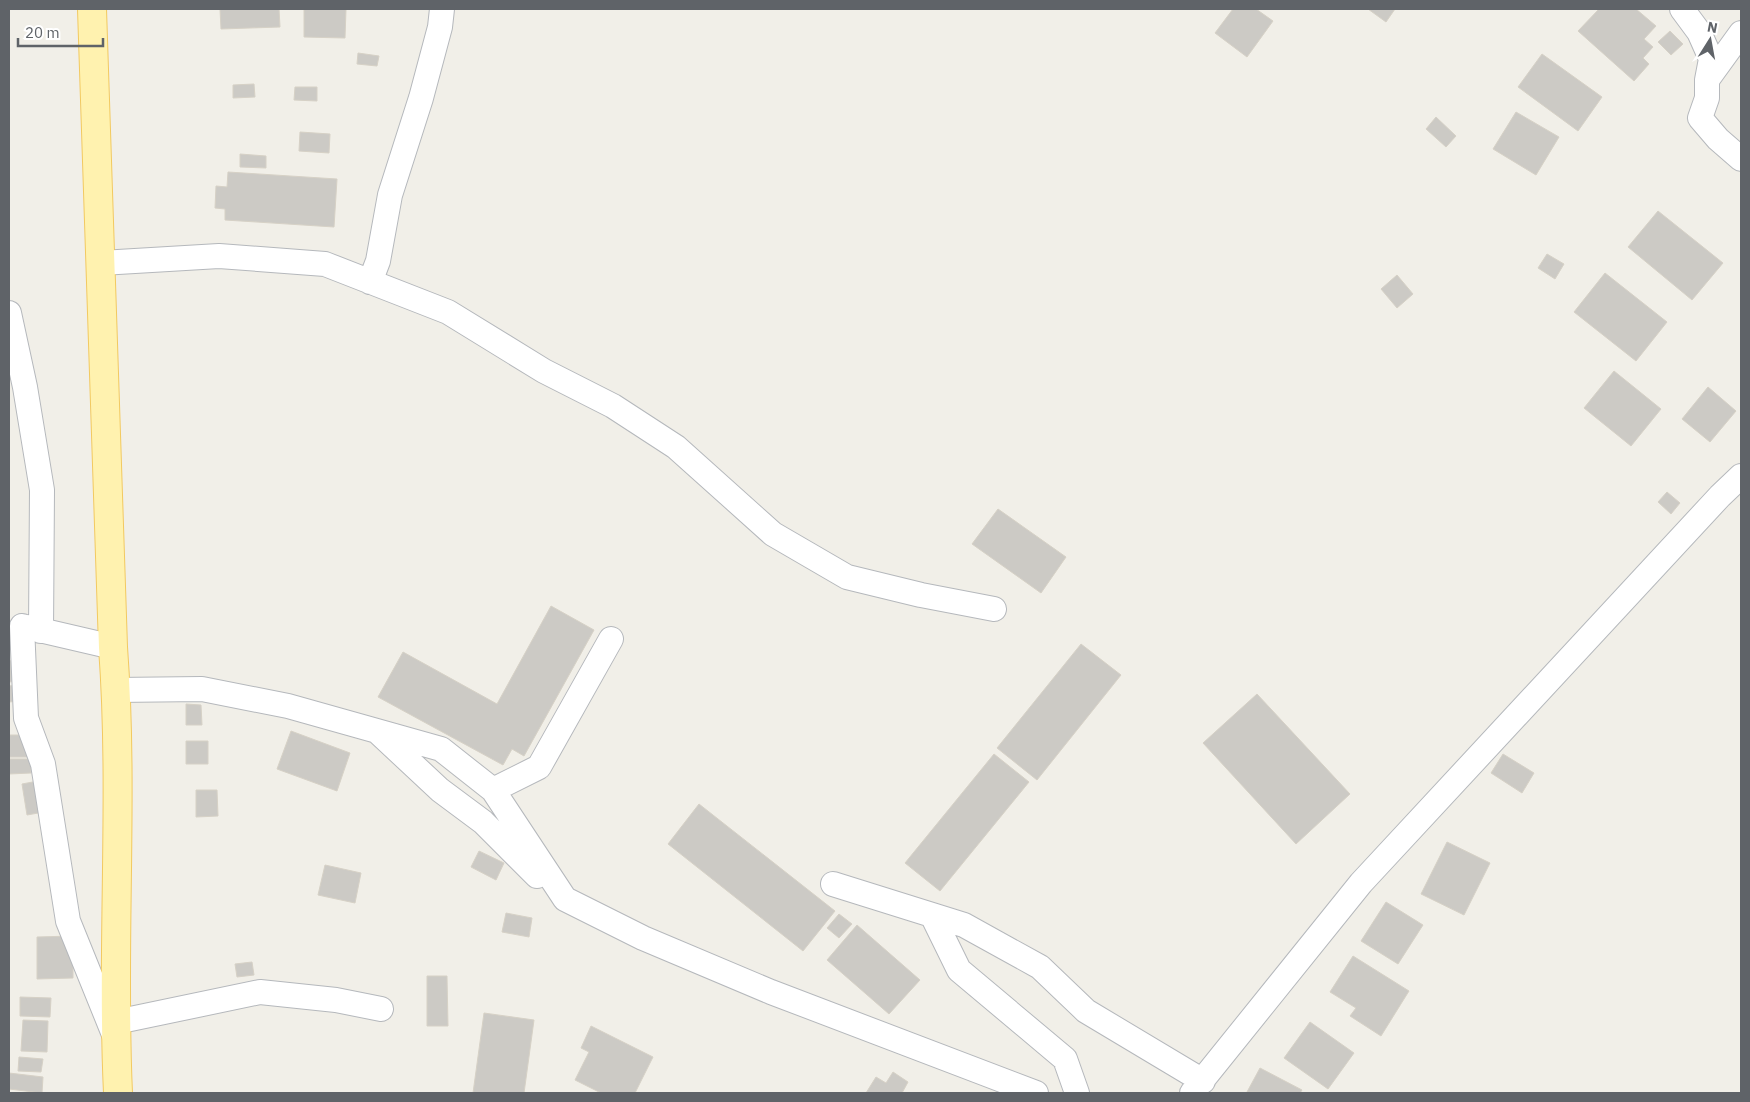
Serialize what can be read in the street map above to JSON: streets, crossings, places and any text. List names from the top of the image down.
{
  "scale_bar": "20 m",
  "north": "top"
}
